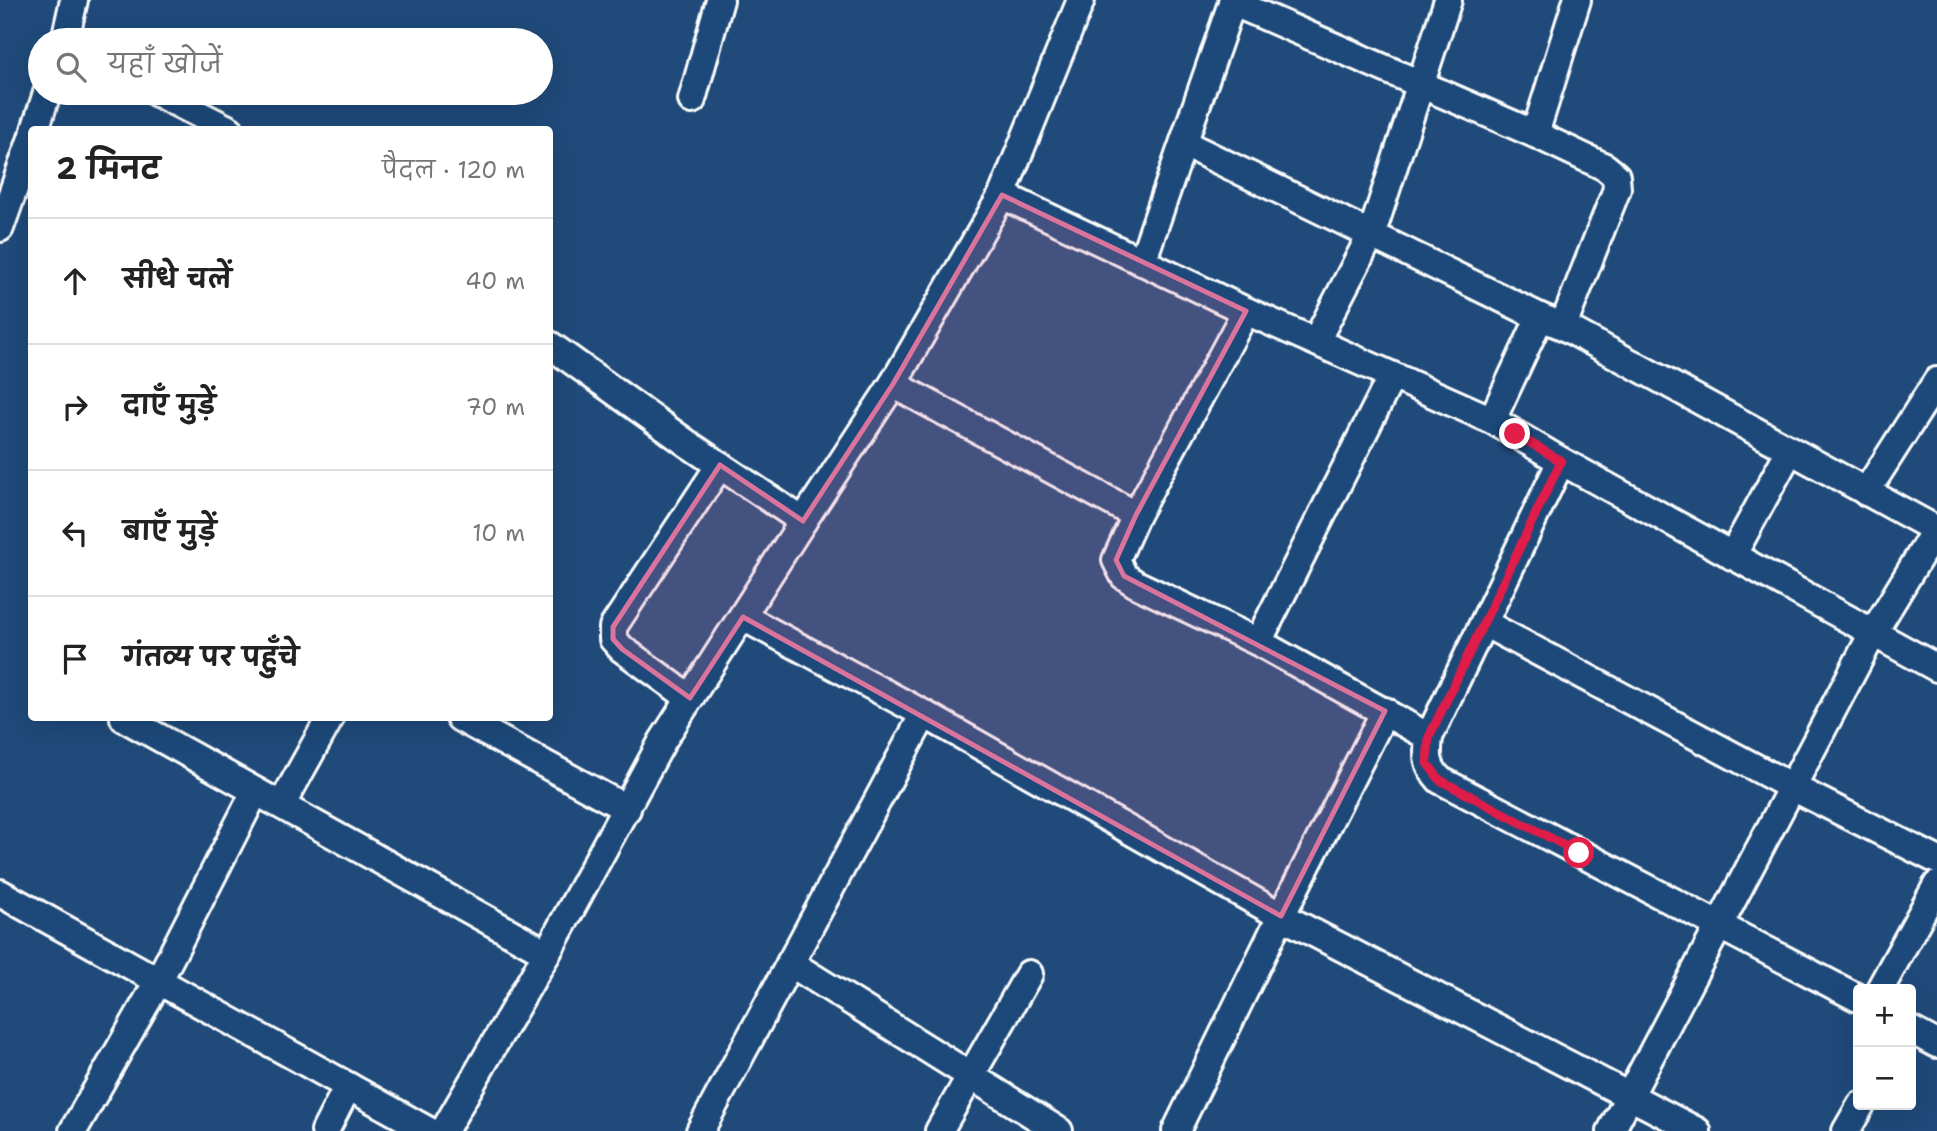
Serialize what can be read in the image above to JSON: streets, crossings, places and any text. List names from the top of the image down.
{
  "page": {
    "search": "यहाँ खोजें",
    "heading": ["2 मिनट", "पैदल · 120 m"],
    "list": [
      ["सीधे चलें", "40 m"],
      ["दाएँ मुड़ें", "70 m"],
      ["बाएँ मुड़ें", "10 m"],
      "गंतव्य पर पहुँचे"
    ],
    "map_buttons": ["+", "−"]
  }
}
